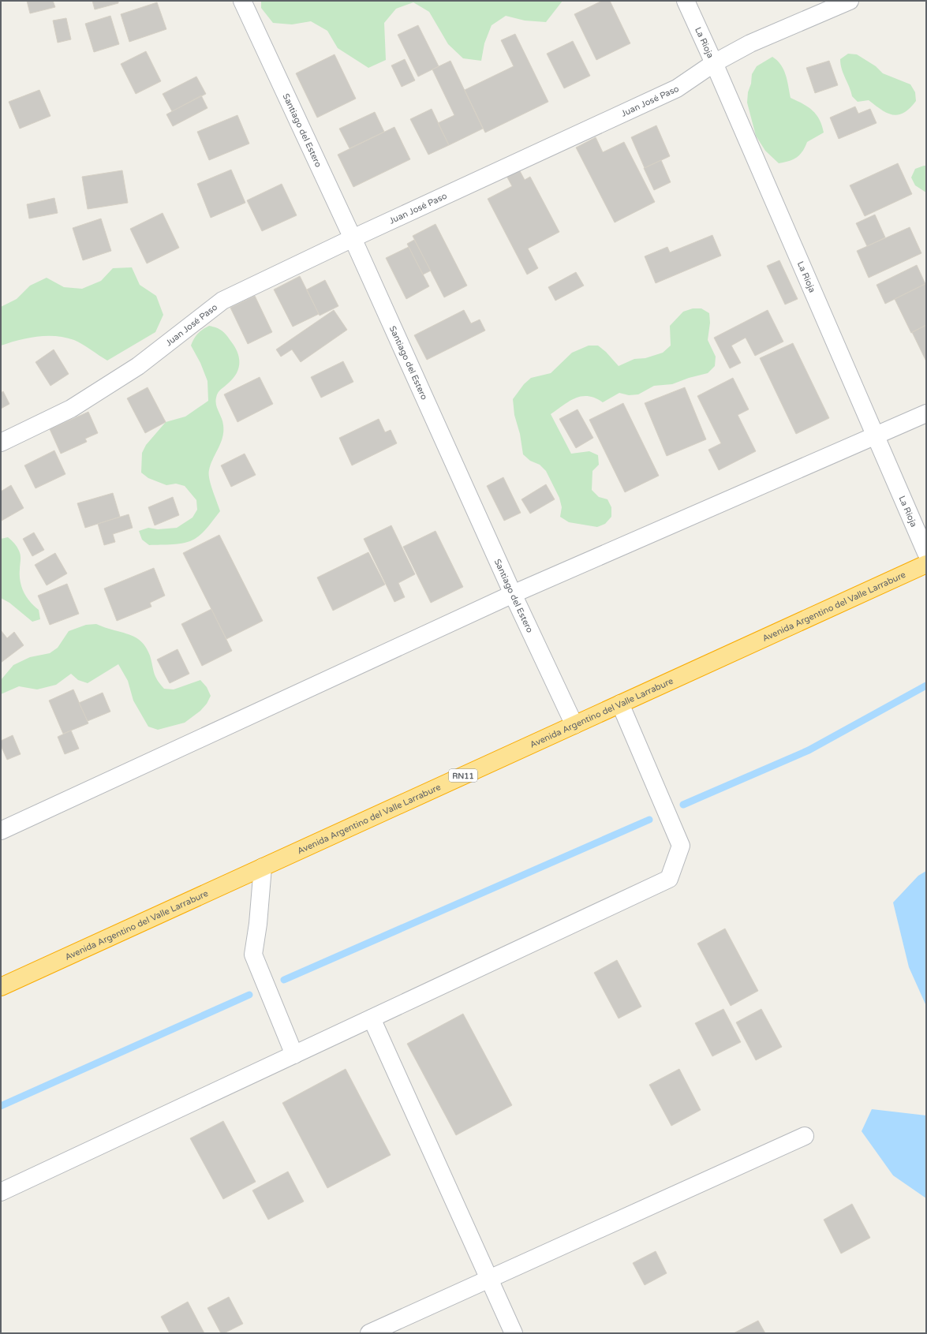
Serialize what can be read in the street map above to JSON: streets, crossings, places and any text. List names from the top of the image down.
{
  "streets": {
    "highway": ["Avenida Argentino del Valle Larrabure", "RN11"],
    "street": ["La Rioja", "Juan José Paso", "Santiago del Estero"]
  },
  "crossings": [
    ["La Rioja", "Juan José Paso"],
    ["Juan José Paso", "Santiago del Estero"],
    ["Santiago del Estero", "Avenida Argentino del Valle Larrabure"]
  ]
}
